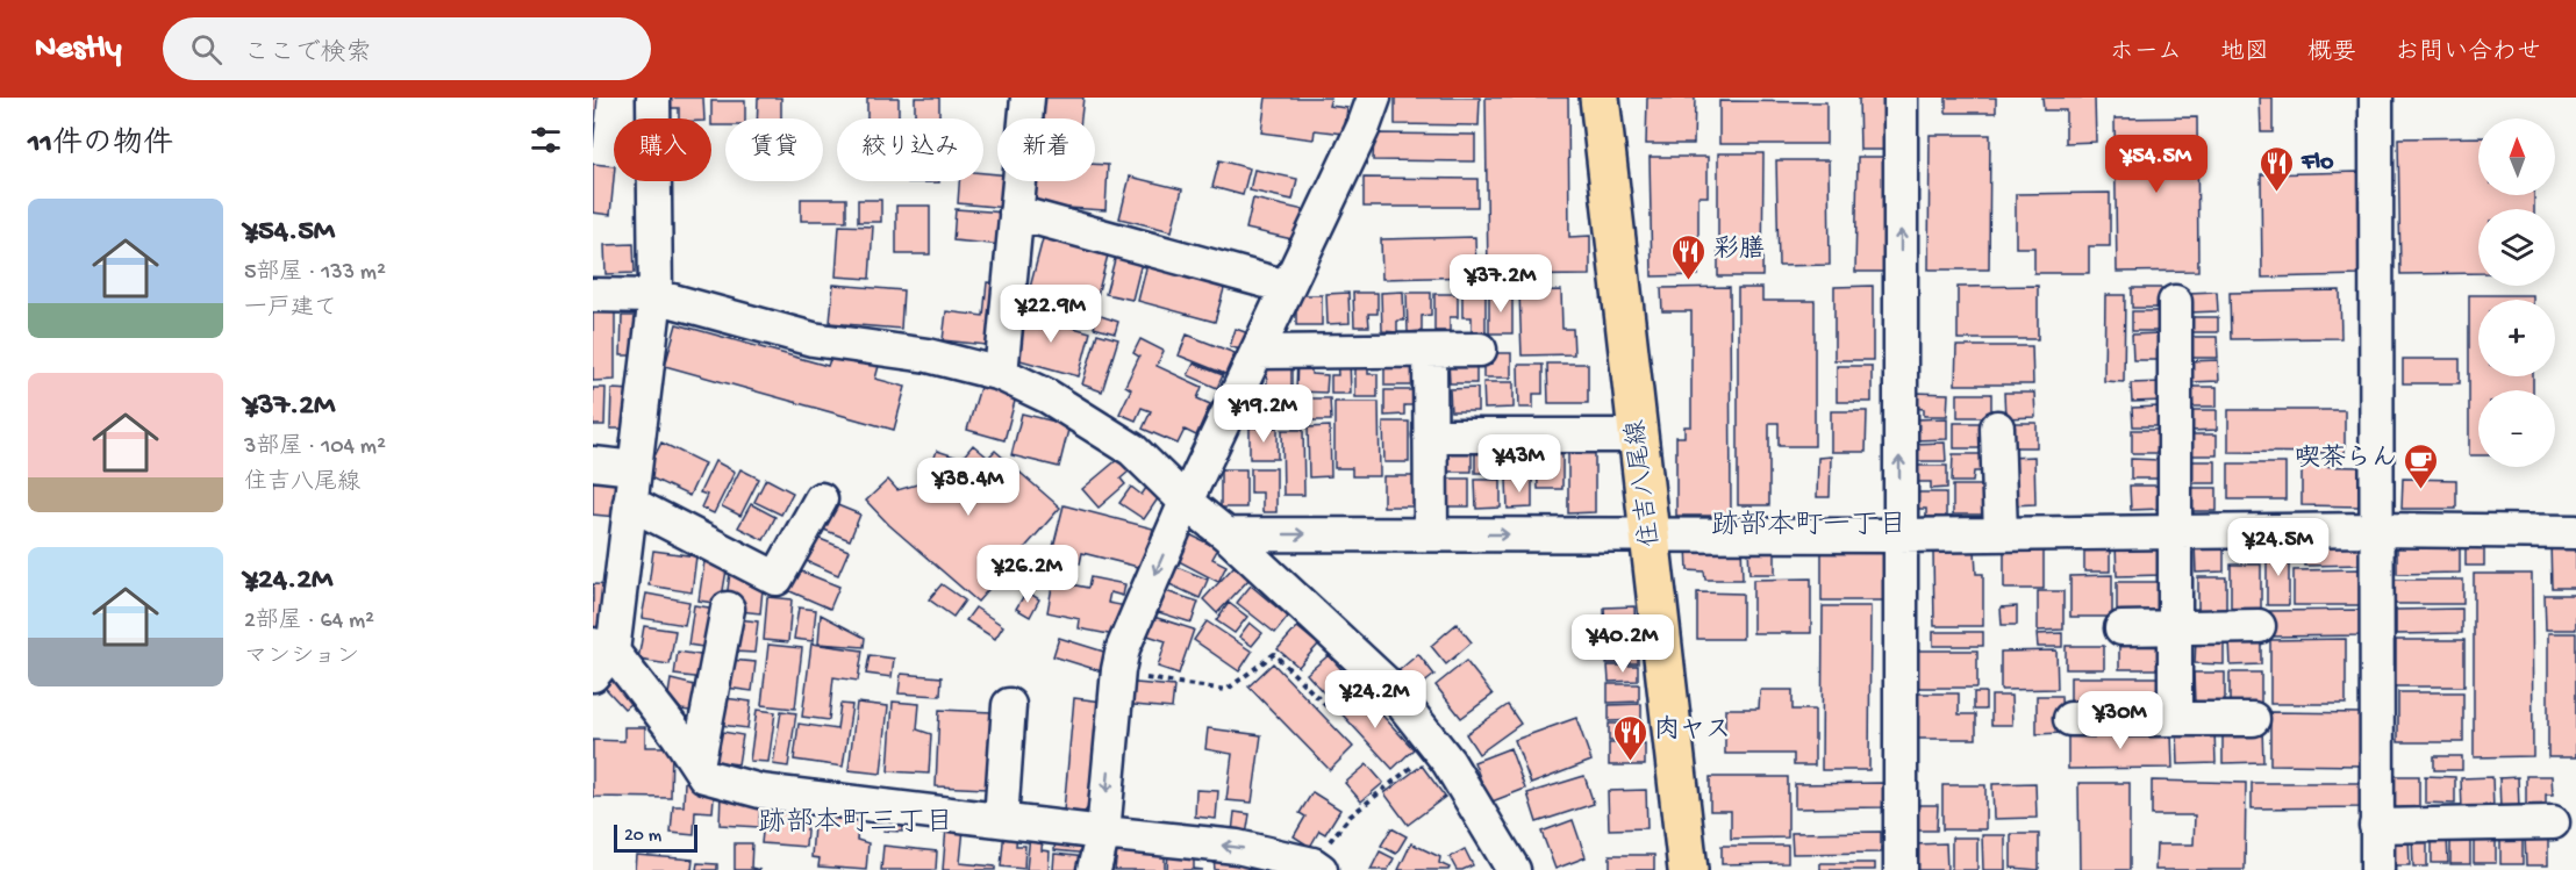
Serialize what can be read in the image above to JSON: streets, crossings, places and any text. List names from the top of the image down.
{
  "streets": {
    "main road": ["住吉八尾線"]
  },
  "districts": ["跡部本町一丁目", "跡部本町三丁目"],
  "places": {
    "restaurant": ["Flo", "彩膳", "肉ヤス"],
    "cafe": ["喫茶らん"]
  },
  "scale_bar": "20 m",
  "north": "top",
  "page": {
    "header": "Nestly",
    "search": "ここで検索",
    "nav": [
      "ホーム",
      "地図",
      "概要",
      "お問い合わせ"
    ],
    "heading": "11件の物件",
    "map_buttons": ["+", "−"],
    "chip": [
      "購入",
      "賃貸",
      "絞り込み",
      "新着"
    ],
    "price": [
      "¥54.5M",
      "¥37.2M",
      "¥22.9M",
      "¥19.2M",
      "¥43M",
      "¥38.4M",
      "¥24.5M",
      "¥26.2M",
      "¥40.2M",
      "¥24.2M",
      "¥30M"
    ],
    "list": [
      {
        "name": "¥54.5M",
        "note": "5部屋 · 133 m² · 一戸建て"
      },
      {
        "name": "¥37.2M",
        "note": "3部屋 · 104 m² · 住吉八尾線"
      },
      {
        "name": "¥24.2M",
        "note": "2部屋 · 64 m² · マンション"
      }
    ],
    "scale": "20 m"
  }
}
